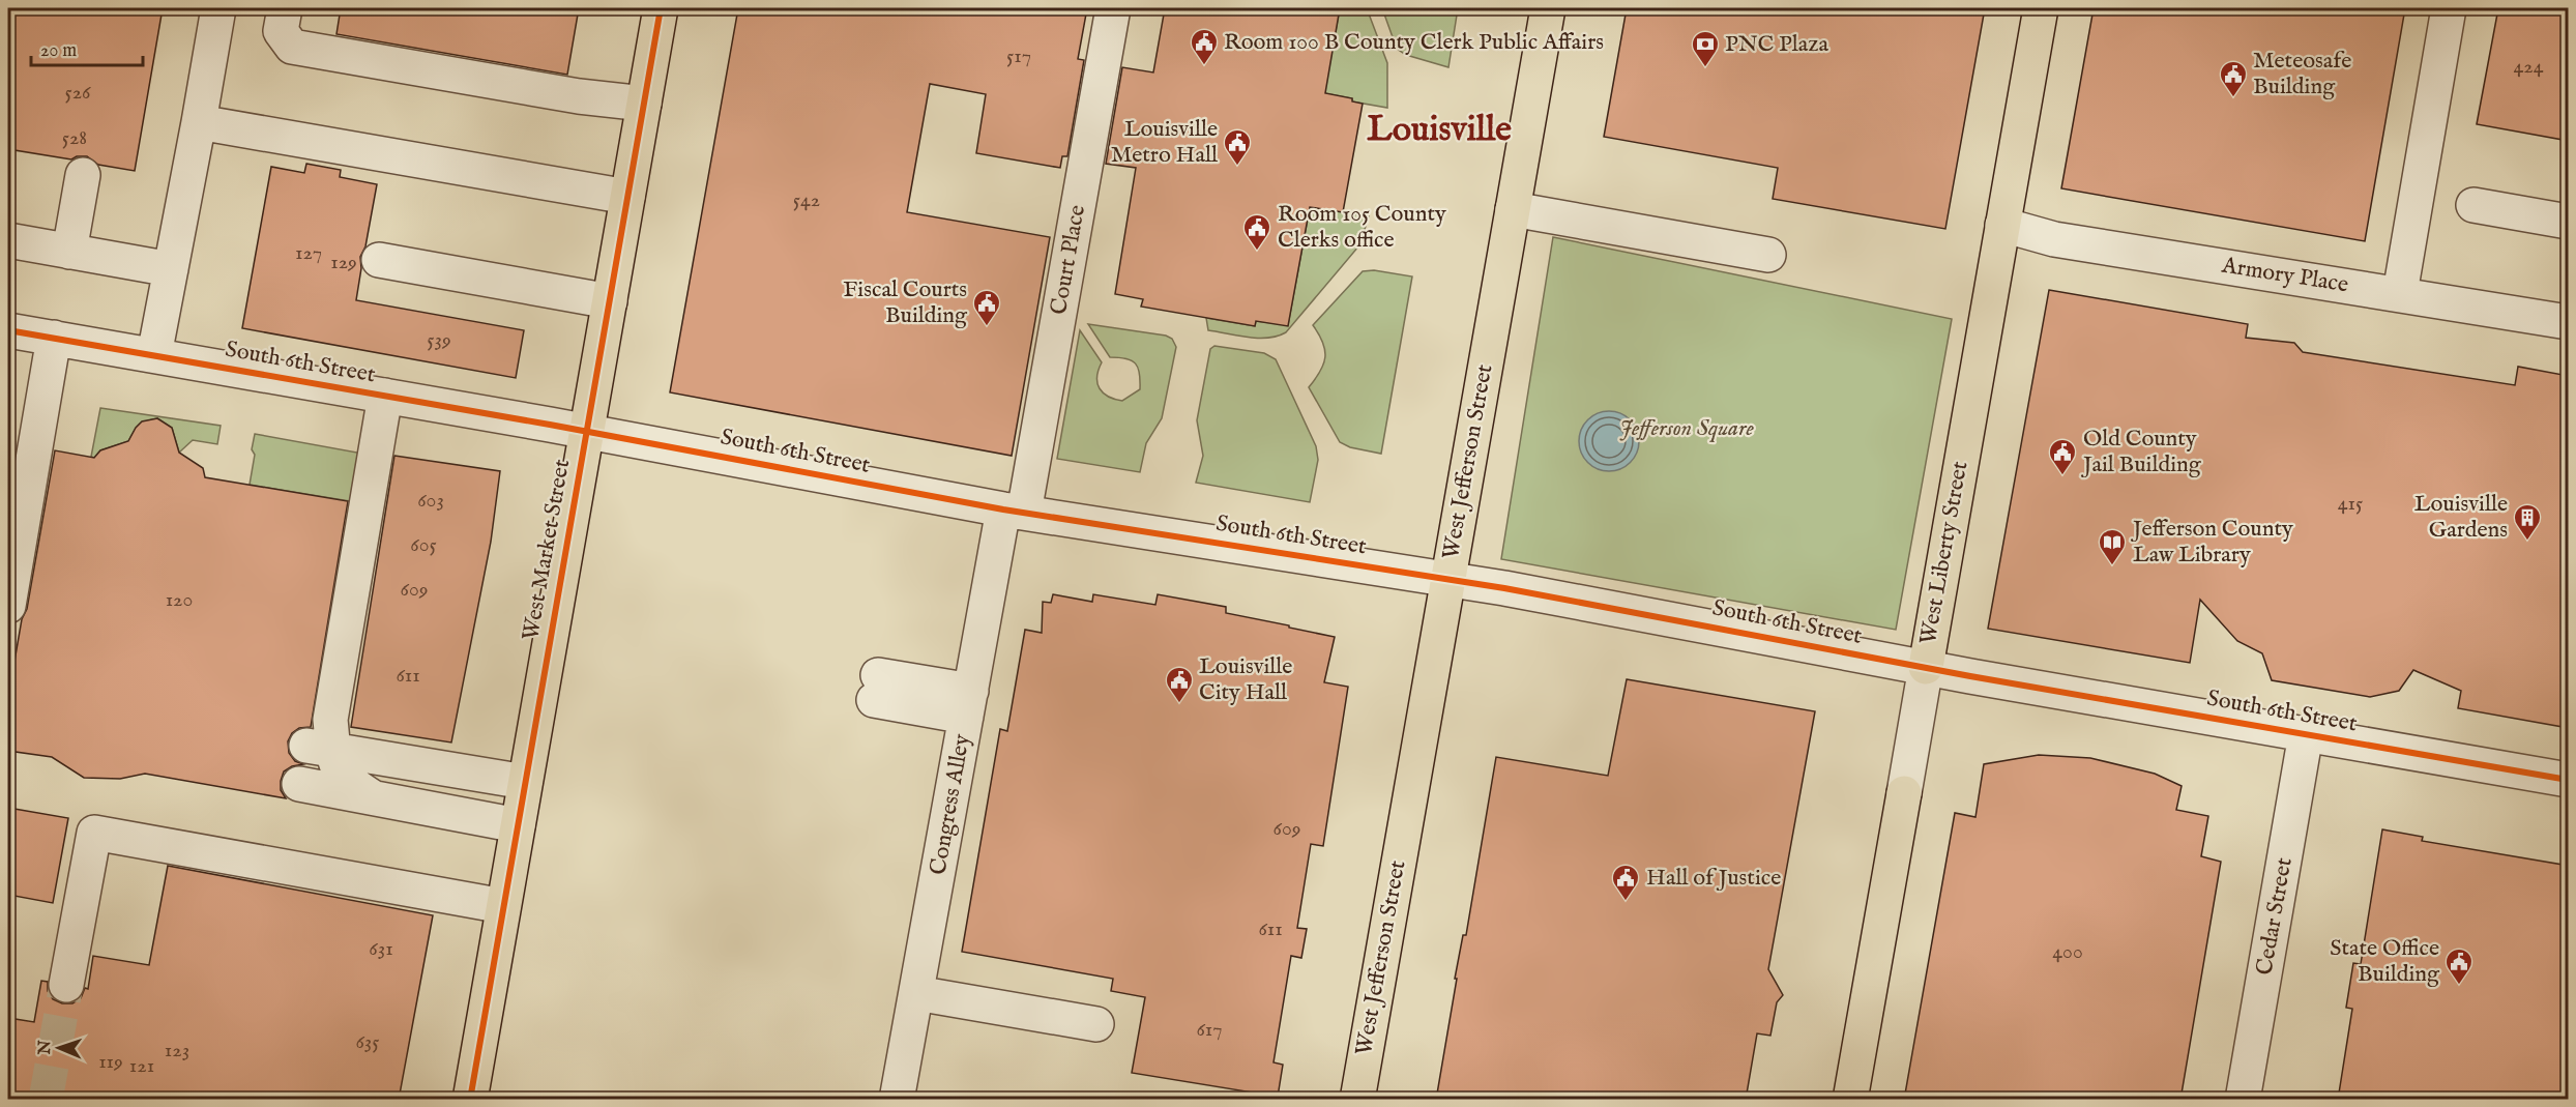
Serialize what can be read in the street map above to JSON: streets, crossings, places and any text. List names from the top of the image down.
{
  "streets": {
    "main road": ["West Jefferson Street", "West Market Street", "West Liberty Street"],
    "street": [
      "Court Place",
      "Armory Place",
      "South 6th Street",
      "Congress Alley",
      "Cedar Street"
    ]
  },
  "crossings": [
    ["Court Place", "South 6th Street"],
    ["Court Place", "Congress Alley"],
    ["Armory Place", "West Liberty Street"],
    ["South 6th Street", "West Jefferson Street"],
    ["South 6th Street", "West Market Street"],
    ["South 6th Street", "West Liberty Street"],
    ["South 6th Street", "Congress Alley"],
    ["South 6th Street", "Cedar Street"]
  ],
  "districts": ["Louisville"],
  "parks": ["Jefferson Square"],
  "places": {
    "public building": [
      "Room 100 B County Clerk Public Affairs",
      "Meteosafe Building",
      "Louisville Metro Hall",
      "Room 105 County Clerks office",
      "Fiscal Courts Building",
      "Old County Jail Building",
      "Louisville City Hall",
      "Hall of Justice",
      "State Office Building"
    ],
    "bank": ["PNC Plaza"],
    "building": ["Louisville Gardens"],
    "library": ["Jefferson County Law Library"]
  },
  "house_numbers": [
    "517",
    "424",
    "526",
    "528",
    "542",
    "127",
    "129",
    "539",
    "603",
    "415",
    "605",
    "609",
    "120",
    "611",
    "609",
    "611",
    "631",
    "400",
    "617",
    "635",
    "123",
    "119",
    "121"
  ],
  "scale_bar": "20 m",
  "north": "left"
}
